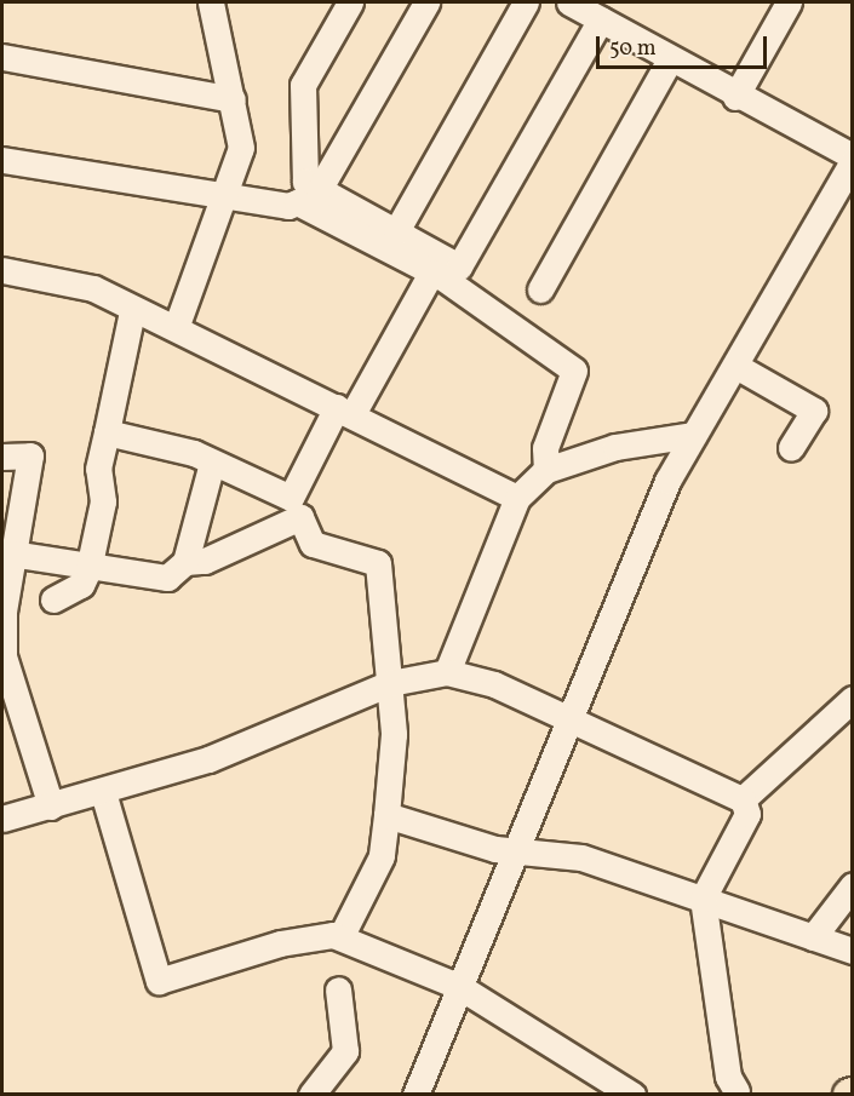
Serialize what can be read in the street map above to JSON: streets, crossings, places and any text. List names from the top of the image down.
{
  "scale_bar": "50 m"
}
